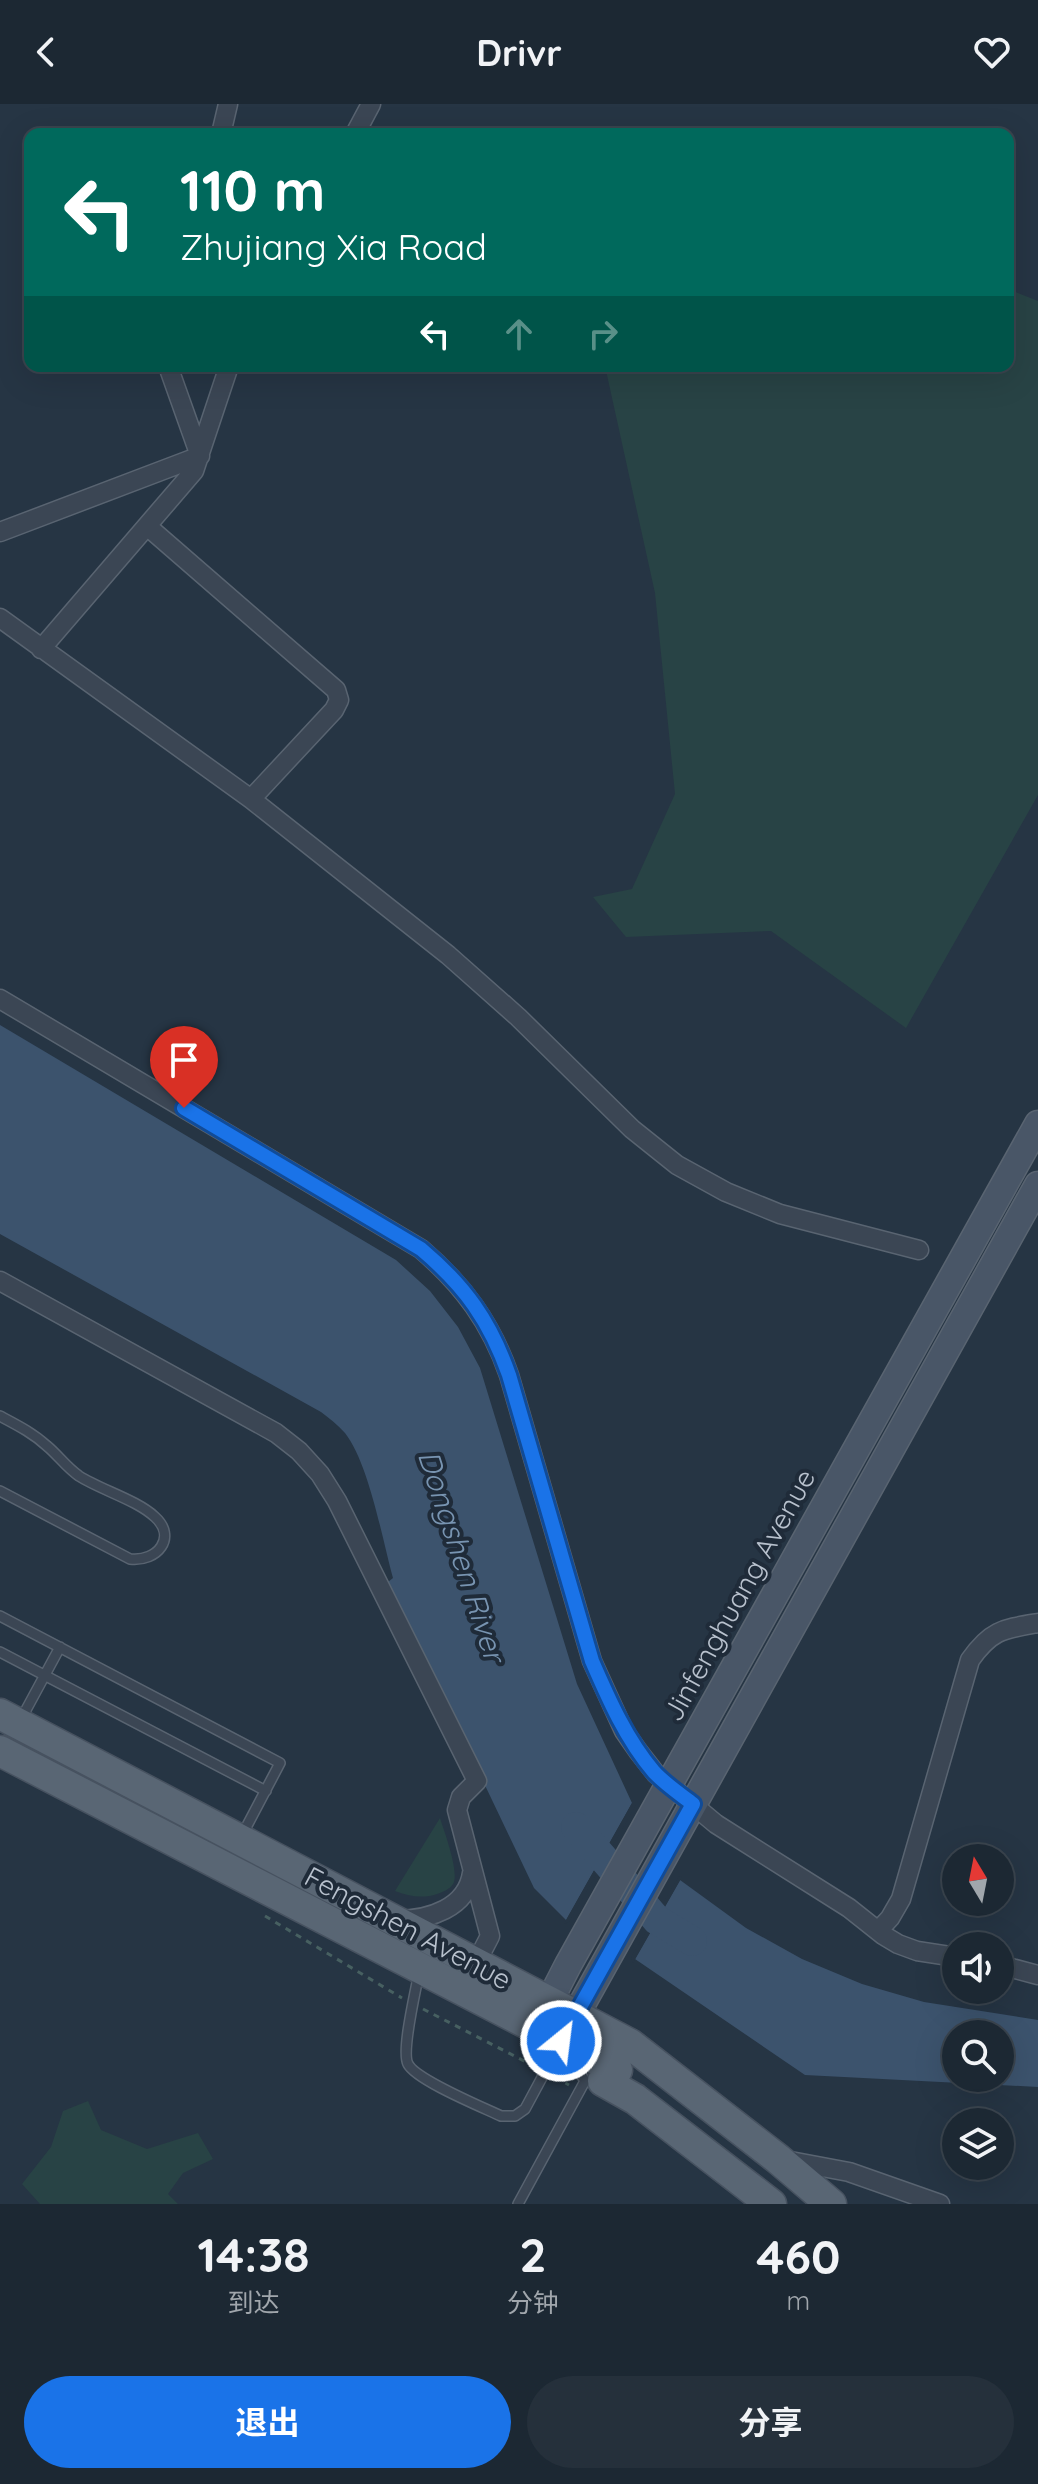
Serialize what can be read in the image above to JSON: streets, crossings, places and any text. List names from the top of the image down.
{
  "streets": {
    "main road": ["Fengshen Avenue"],
    "street": ["Jinfenghuang Avenue"]
  },
  "crossings": [
    ["Jinfenghuang Avenue", "Fengshen Avenue"]
  ],
  "water": ["Dongshen River"],
  "north": "top",
  "page": {
    "header": "Drivr",
    "turn": ["110 m", "Zhujiang Xia Road"],
    "eta": [
      "14:38",
      "到达",
      "2",
      "分钟",
      "460",
      "m"
    ],
    "buttons": ["退出", "分享"]
  }
}
